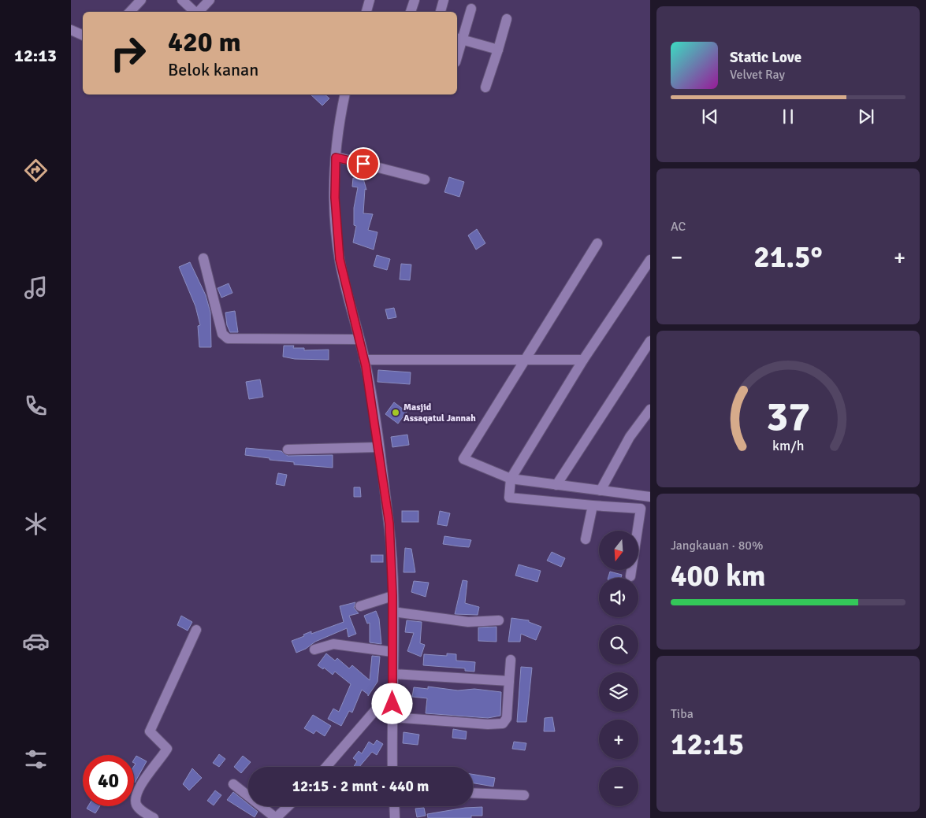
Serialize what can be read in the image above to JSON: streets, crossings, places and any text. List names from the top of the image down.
{
  "places": ["Masjid Assaqatul Jannah"],
  "north": "bottom",
  "page": {
    "tabs": "12:13",
    "turn": ["420 m", "Belok kanan"],
    "song": ["Static Love", "Velvet Ray"],
    "tile": [
      "AC",
      ["Jangkauan · 80%", "400 km"],
      ["Tiba", "12:15"]
    ],
    "heat": ["−", "21.5°", "+"],
    "map_buttons": ["+", "−"],
    "limit": "40",
    "trip": "12:15 · 2 mnt · 440 m",
    "gauge": ["37", "km/h"]
  }
}
